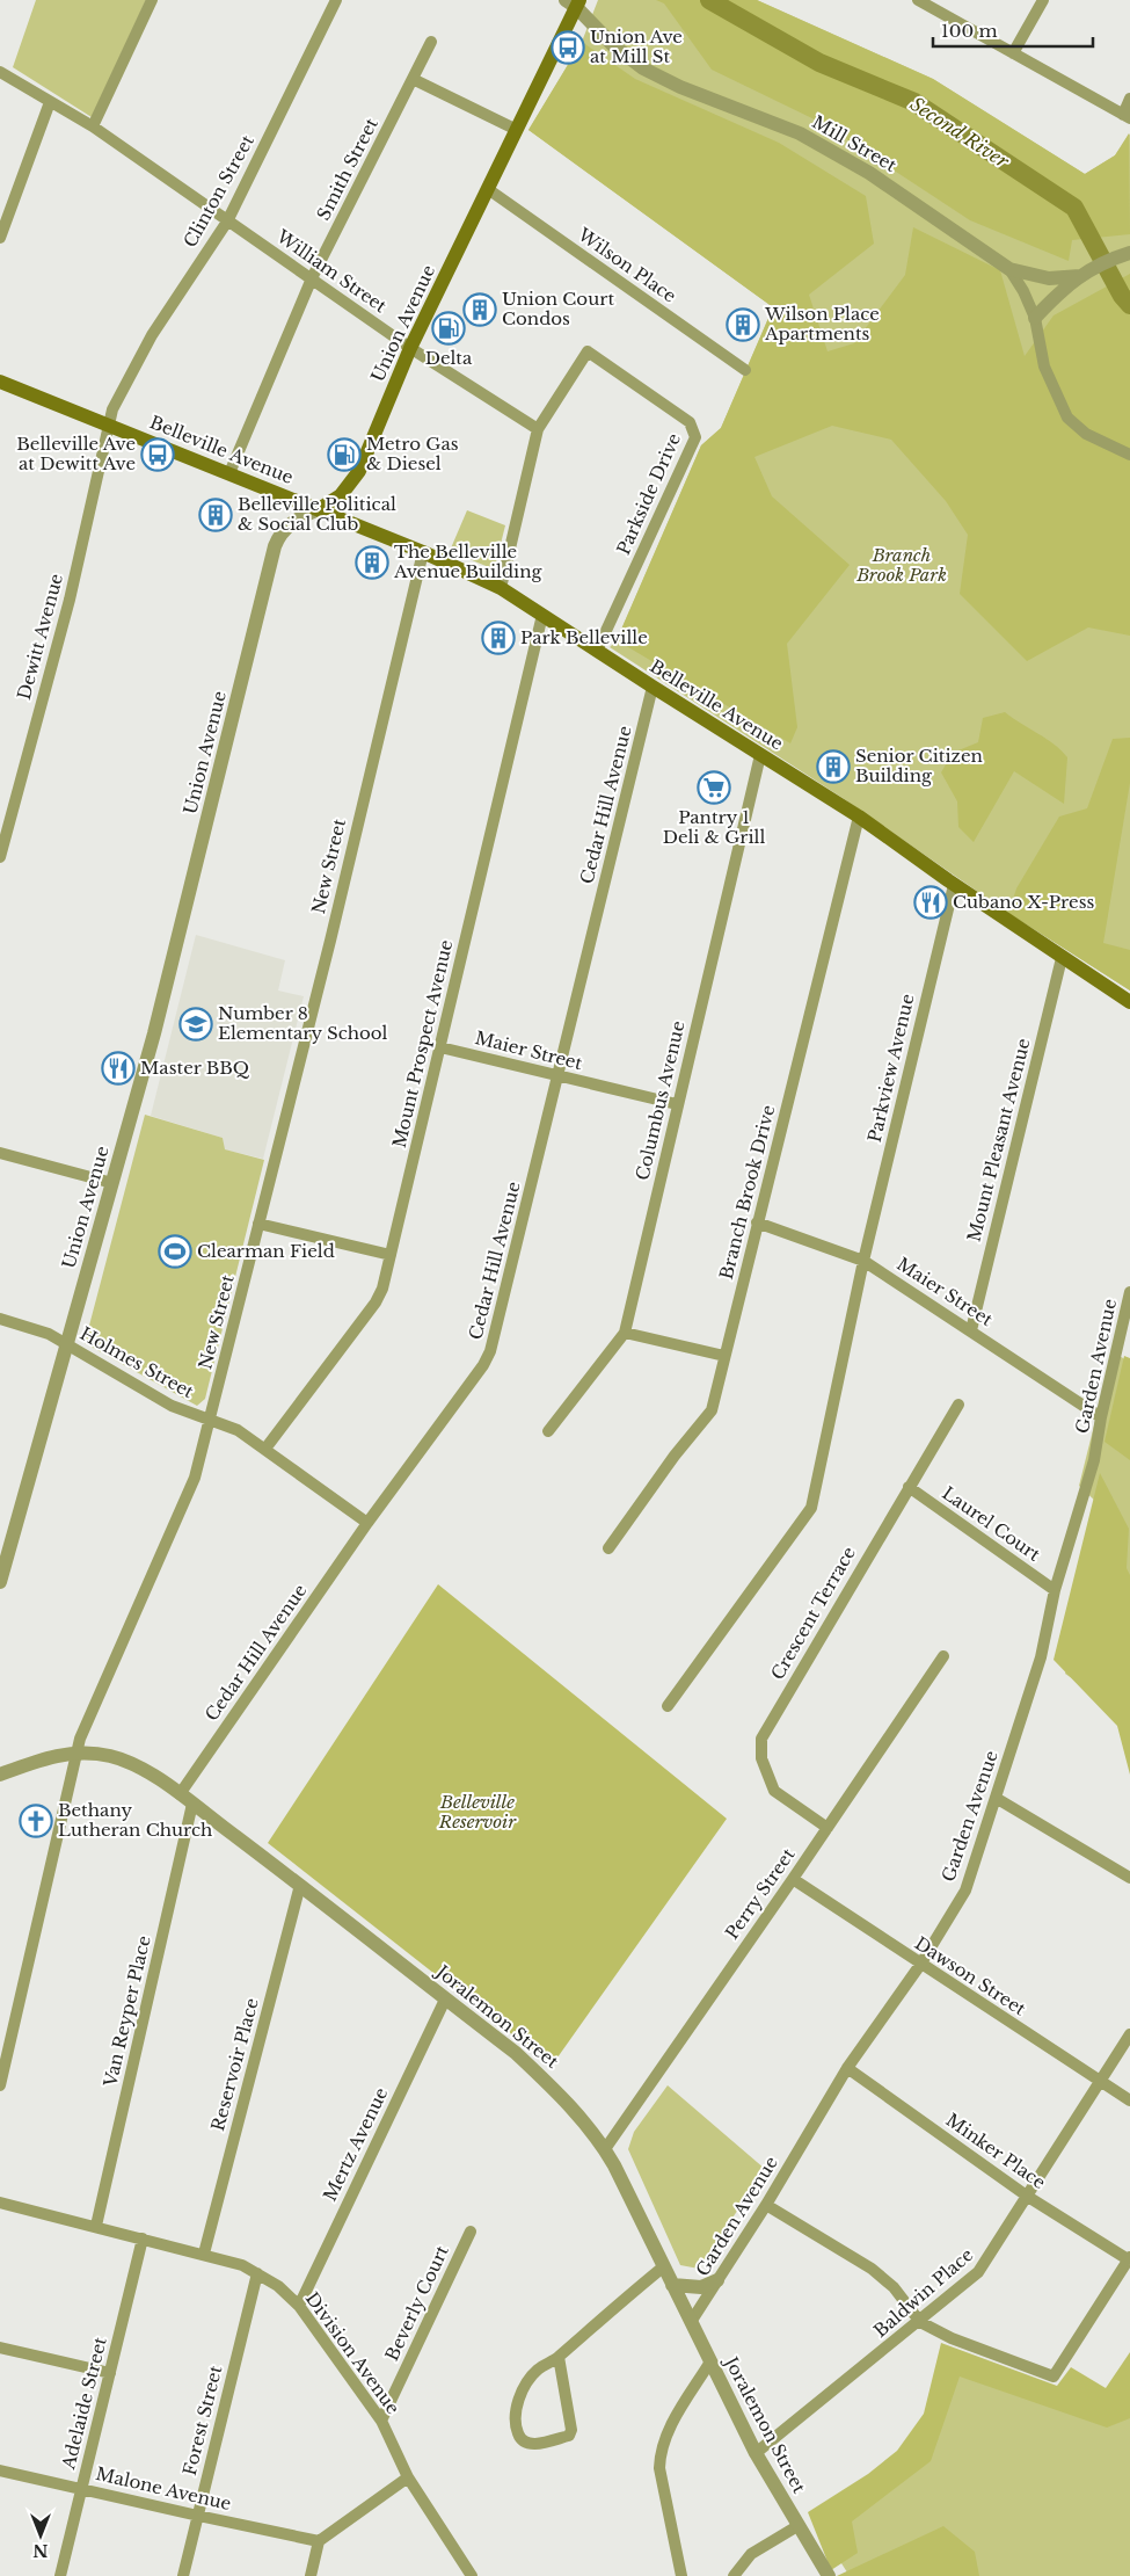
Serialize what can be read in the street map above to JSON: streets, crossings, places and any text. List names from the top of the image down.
{
  "streets": {
    "main road": ["Union Avenue", "Belleville Avenue"],
    "street": [
      "Mill Street",
      "Smith Street",
      "Clinton Street",
      "Wilson Place",
      "William Street",
      "Parkside Drive",
      "Dewitt Avenue",
      "Cedar Hill Avenue",
      "New Street",
      "Mount Prospect Avenue",
      "Maier Street",
      "Parkview Avenue",
      "Columbus Avenue",
      "Mount Pleasant Avenue",
      "Branch Brook Drive",
      "Holmes Street",
      "Garden Avenue",
      "Laurel Court",
      "Crescent Terrace",
      "Perry Street",
      "Dawson Street",
      "Van Reyper Place",
      "Joralemon Street",
      "Reservoir Place",
      "Mertz Avenue",
      "Minker Place",
      "Baldwin Place",
      "Beverly Court",
      "Division Avenue",
      "Adelaide Street",
      "Forest Street",
      "Malone Avenue"
    ]
  },
  "crossings": [
    ["Mill Street", "Union Avenue"],
    ["Smith Street", "William Street"],
    ["Smith Street", "Belleville Avenue"],
    ["Clinton Street", "William Street"],
    ["Clinton Street", "Belleville Avenue"],
    ["Clinton Street", "Dewitt Avenue"],
    ["Wilson Place", "Union Avenue"],
    ["William Street", "Union Avenue"],
    ["William Street", "Parkside Drive"],
    ["Union Avenue", "Belleville Avenue"],
    ["Union Avenue", "Holmes Street"],
    ["Belleville Avenue", "Parkside Drive"],
    ["Belleville Avenue", "Dewitt Avenue"],
    ["Belleville Avenue", "Cedar Hill Avenue"],
    ["Belleville Avenue", "New Street"],
    ["Belleville Avenue", "Mount Prospect Avenue"],
    ["Belleville Avenue", "Parkview Avenue"],
    ["Belleville Avenue", "Columbus Avenue"],
    ["Belleville Avenue", "Mount Pleasant Avenue"],
    ["Belleville Avenue", "Branch Brook Drive"],
    ["Cedar Hill Avenue", "Maier Street"],
    ["Cedar Hill Avenue", "Holmes Street"],
    ["Cedar Hill Avenue", "Van Reyper Place"],
    ["Cedar Hill Avenue", "Joralemon Street"],
    ["New Street", "Holmes Street"],
    ["New Street", "Joralemon Street"],
    ["Mount Prospect Avenue", "Maier Street"],
    ["Mount Prospect Avenue", "Holmes Street"],
    ["Maier Street", "Parkview Avenue"],
    ["Maier Street", "Columbus Avenue"],
    ["Maier Street", "Mount Pleasant Avenue"],
    ["Maier Street", "Branch Brook Drive"],
    ["Maier Street", "Garden Avenue"],
    ["Garden Avenue", "Laurel Court"],
    ["Garden Avenue", "Dawson Street"],
    ["Garden Avenue", "Joralemon Street"],
    ["Garden Avenue", "Minker Place"],
    ["Laurel Court", "Crescent Terrace"],
    ["Crescent Terrace", "Perry Street"],
    ["Perry Street", "Dawson Street"],
    ["Perry Street", "Joralemon Street"],
    ["Dawson Street", "Baldwin Place"],
    ["Van Reyper Place", "Joralemon Street"],
    ["Van Reyper Place", "Division Avenue"],
    ["Joralemon Street", "Reservoir Place"],
    ["Joralemon Street", "Mertz Avenue"],
    ["Joralemon Street", "Baldwin Place"],
    ["Reservoir Place", "Division Avenue"],
    ["Mertz Avenue", "Division Avenue"],
    ["Minker Place", "Baldwin Place"],
    ["Beverly Court", "Division Avenue"],
    ["Division Avenue", "Adelaide Street"],
    ["Division Avenue", "Forest Street"],
    ["Adelaide Street", "Malone Avenue"],
    ["Forest Street", "Malone Avenue"]
  ],
  "water": ["Second River"],
  "parks": ["Branch Brook Park", "Belleville Reservoir"],
  "places": {
    "bus stop": ["Union Ave at Mill St", "Belleville Ave at Dewitt Ave"],
    "building": [
      "Union Court Condos",
      "Wilson Place Apartments",
      "Belleville Political & Social Club",
      "The Belleville Avenue Building",
      "Park Belleville",
      "Senior Citizen Building"
    ],
    "fuel station": ["Delta", "Metro Gas & Diesel"],
    "supermarket": ["Pantry 1 Deli & Grill"],
    "restaurant": ["Cubano X-Press", "Master BBQ"],
    "school or university": ["Number 8 Elementary School"],
    "sports": ["Clearman Field"],
    "church": ["Bethany Lutheran Church"]
  },
  "scale_bar": "100 m",
  "north": "bottom"
}
